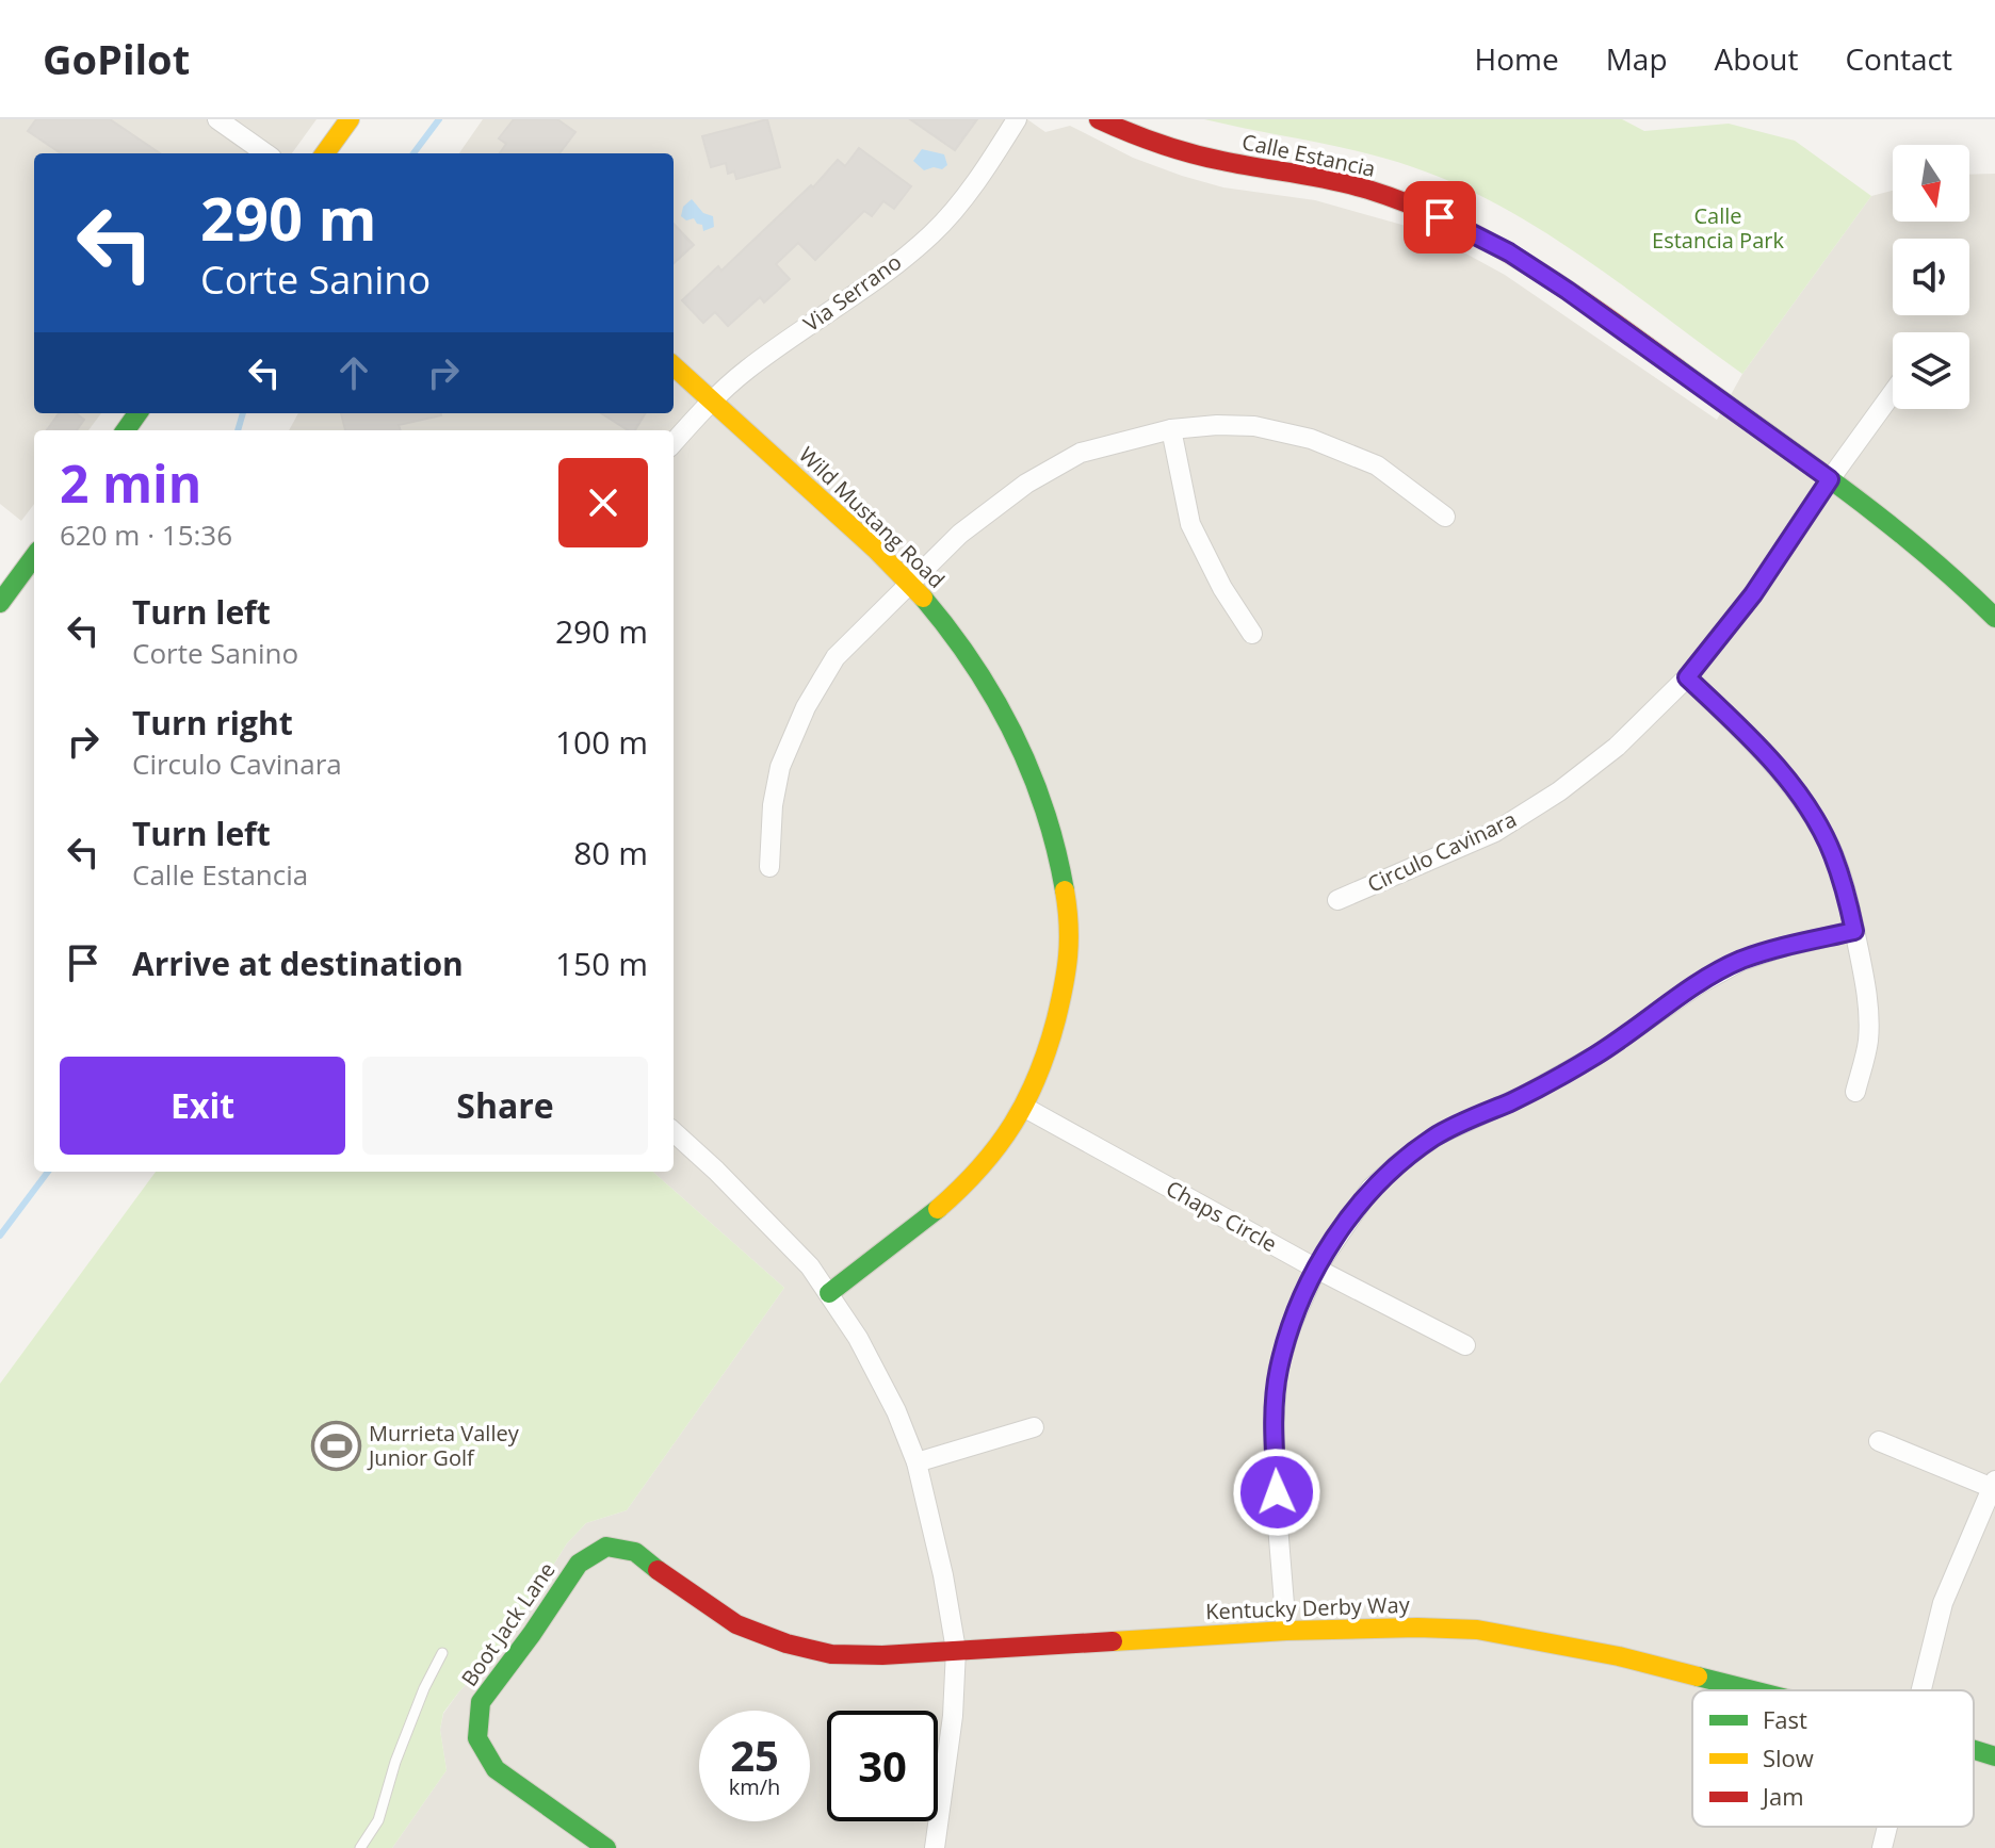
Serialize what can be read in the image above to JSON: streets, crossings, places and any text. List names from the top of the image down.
{
  "streets": {
    "street": [
      "Calle Estancia",
      "Via Serrano",
      "Wild Mustang Road",
      "Circulo Cavinara",
      "Chaps Circle",
      "Kentucky Derby Way",
      "Boot Jack Lane"
    ]
  },
  "crossings": [
    ["Calle Estancia", "Circulo Cavinara"],
    ["Via Serrano", "Wild Mustang Road"],
    ["Wild Mustang Road", "Chaps Circle"],
    ["Kentucky Derby Way", "Boot Jack Lane"]
  ],
  "parks": ["Calle Estancia Park"],
  "places": {
    "sports": ["Murrieta Valley Junior Golf"]
  },
  "legend": ["Fast", "Slow", "Jam"],
  "north": "bottom",
  "page": {
    "header": "GoPilot",
    "nav": [
      "Home",
      "Map",
      "About",
      "Contact"
    ],
    "turn": ["290 m", "Corte Sanino"],
    "heading": ["2 min", "620 m · 15:36"],
    "list": [
      {
        "name": "Turn left",
        "note": "Corte Sanino",
        "value": "290 m"
      },
      {
        "name": "Turn right",
        "note": "Circulo Cavinara",
        "value": "100 m"
      },
      {
        "name": "Turn left",
        "note": "Calle Estancia",
        "value": "80 m"
      },
      {
        "name": "Arrive at destination",
        "value": "150 m"
      }
    ],
    "buttons": ["Exit", "Share"],
    "speed": "25 km/h",
    "limit": "30"
  }
}
